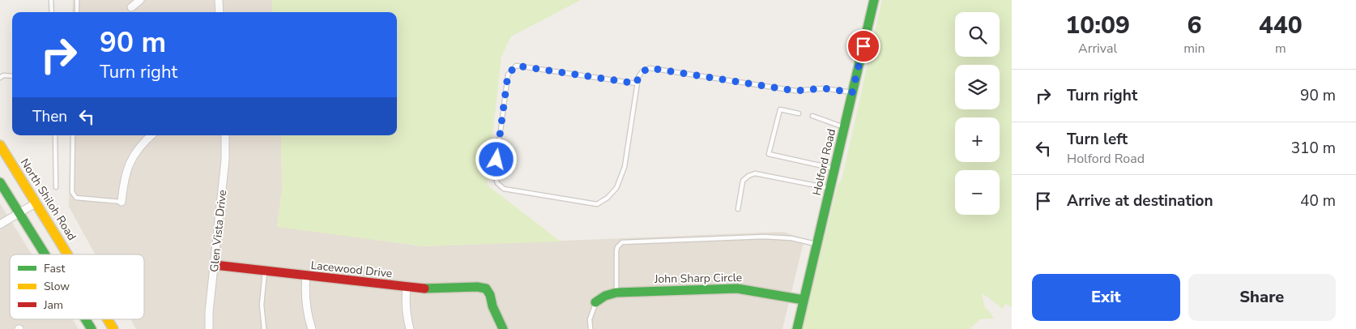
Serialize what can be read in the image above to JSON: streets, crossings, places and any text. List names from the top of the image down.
{
  "streets": {
    "street": [
      "Holford Road",
      "North Shiloh Road",
      "Glen Vista Drive",
      "Lacewood Drive",
      "John Sharp Circle"
    ]
  },
  "crossings": [
    ["Holford Road", "John Sharp Circle"],
    ["Glen Vista Drive", "Lacewood Drive"]
  ],
  "legend": ["Fast", "Slow", "Jam"],
  "page": {
    "eta": [
      "10:09",
      "Arrival",
      "6",
      "min",
      "440",
      "m"
    ],
    "map_buttons": ["+", "−"],
    "turn": ["90 m", "Turn right"],
    "list": [
      {
        "name": "Turn right",
        "value": "90 m"
      },
      {
        "name": "Turn left",
        "note": "Holford Road",
        "value": "310 m"
      },
      {
        "name": "Arrive at destination",
        "value": "40 m"
      }
    ],
    "then": "Then",
    "buttons": ["Exit", "Share"]
  }
}
